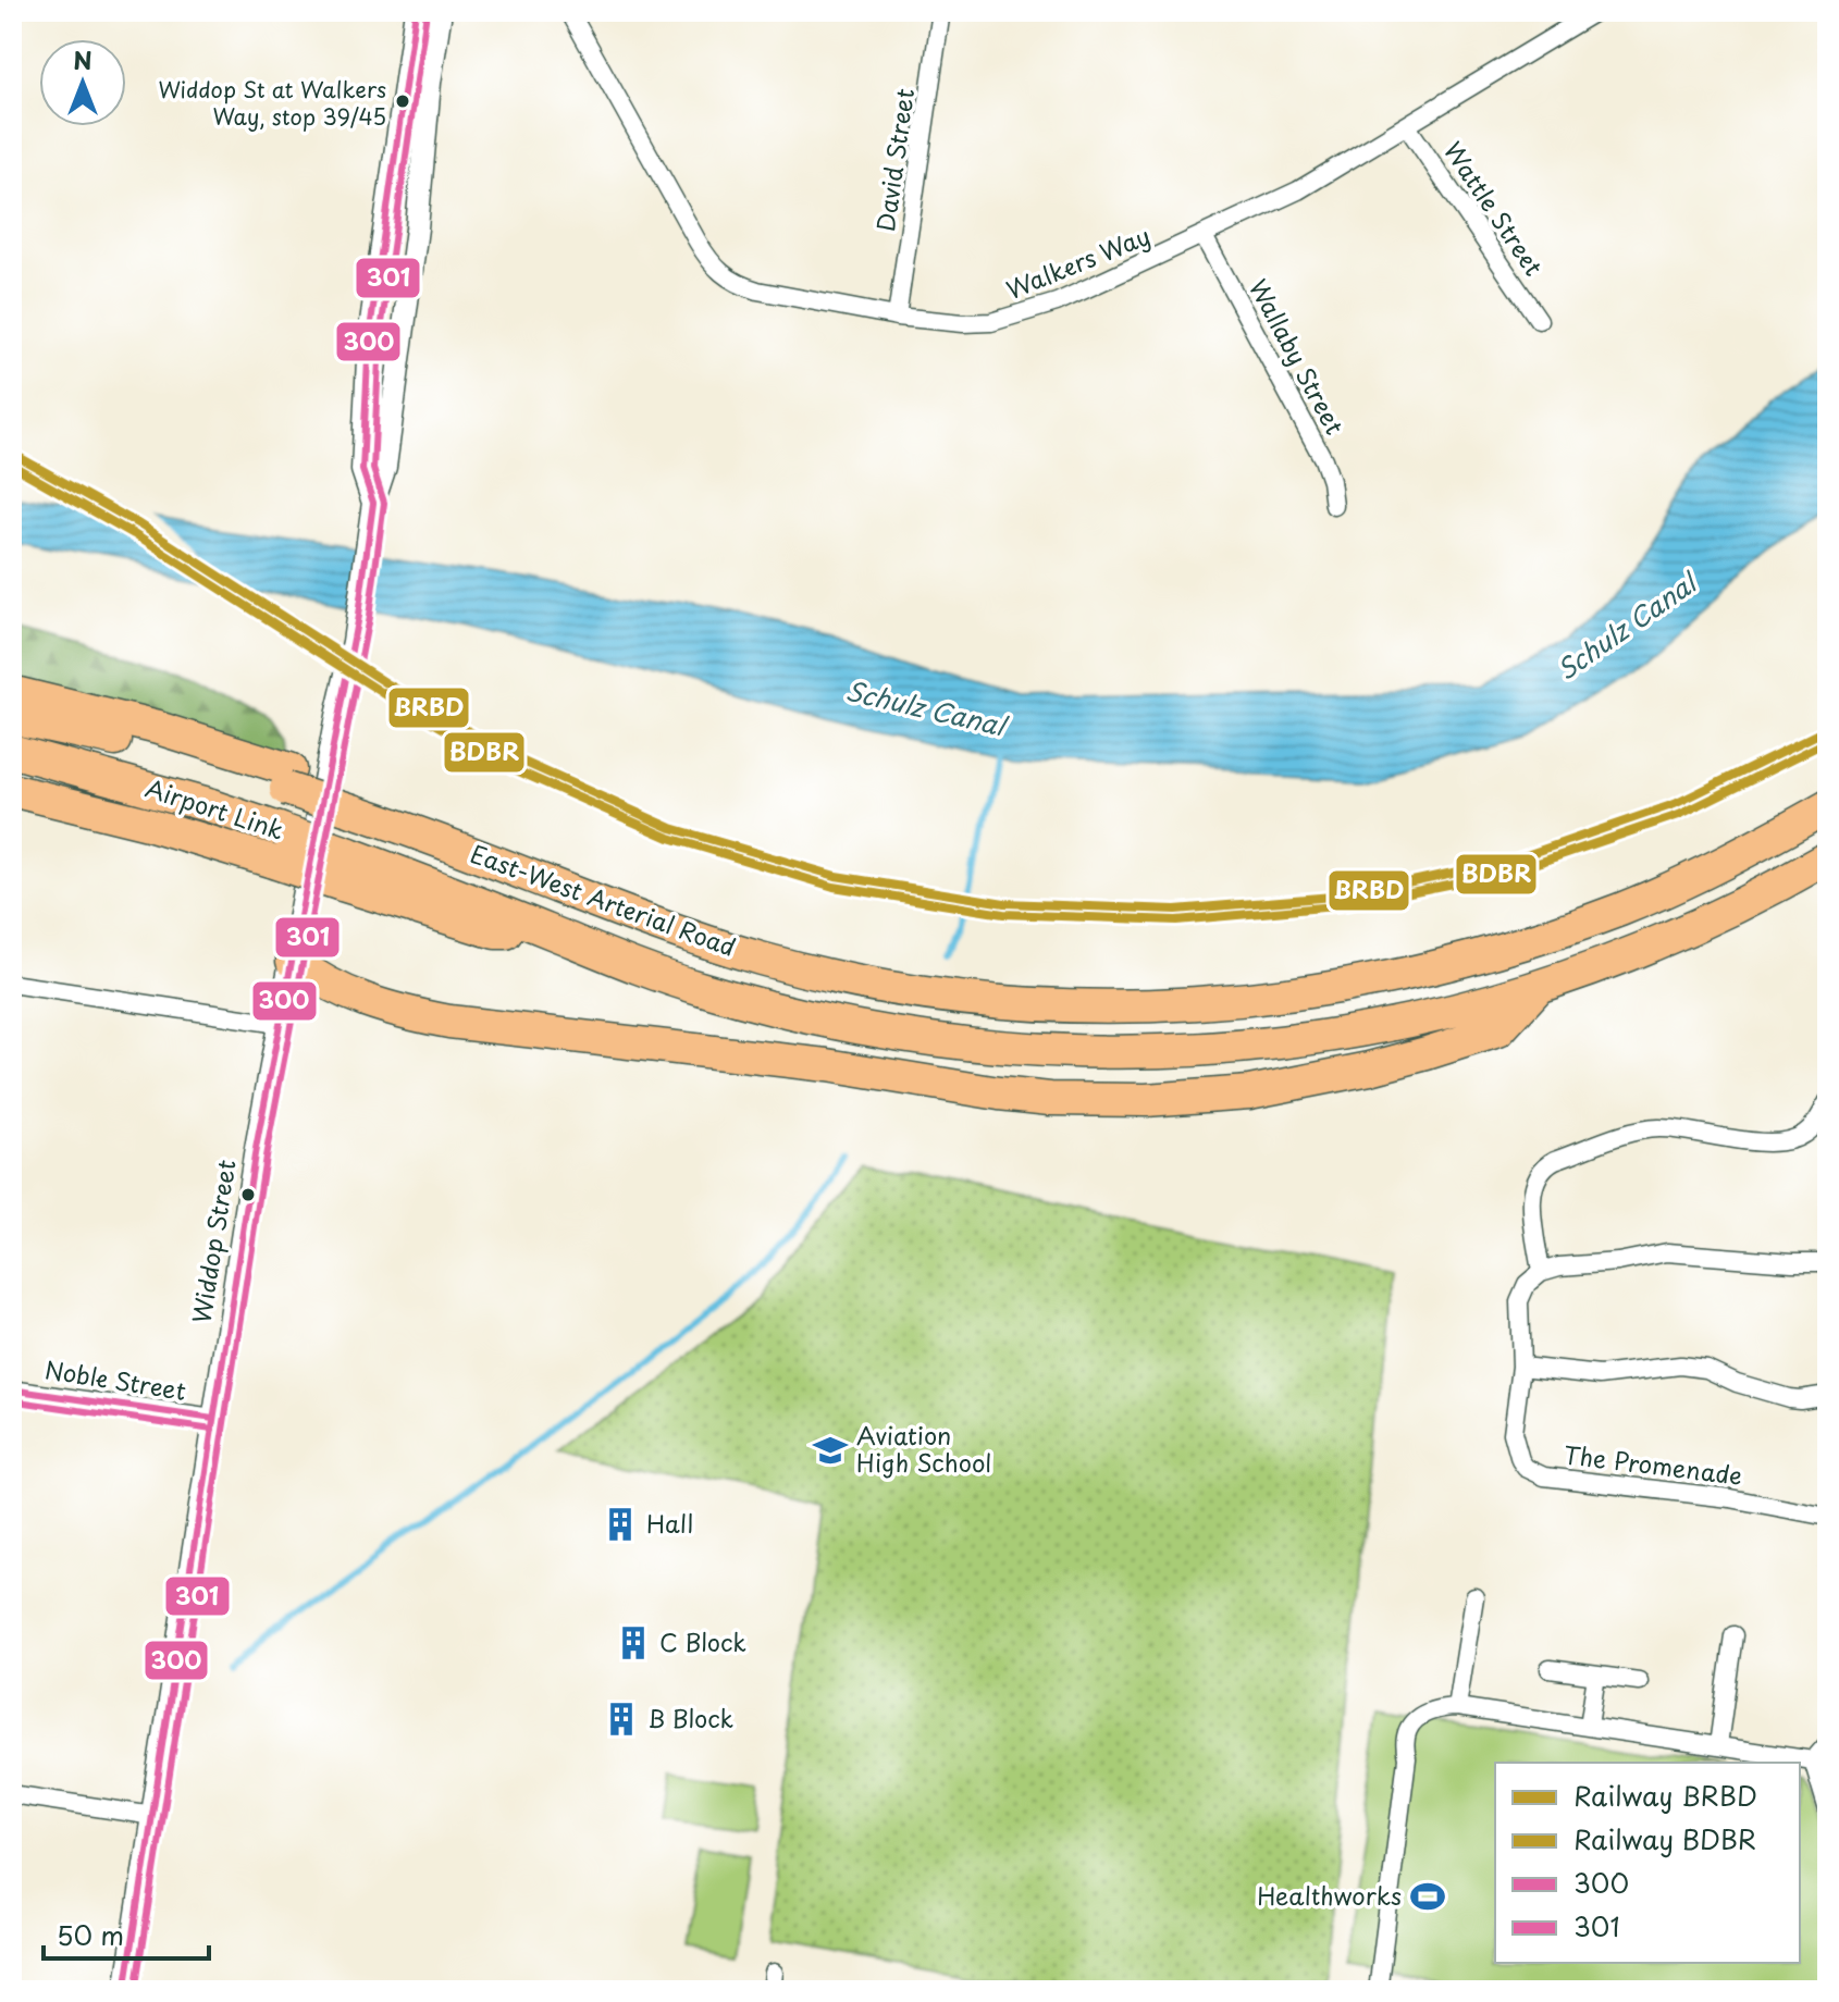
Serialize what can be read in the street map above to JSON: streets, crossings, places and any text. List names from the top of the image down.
{
  "streets": {
    "highway": ["Airport Link", "East-West Arterial Road"],
    "street": [
      "David Street",
      "Wattle Street",
      "Walkers Way",
      "Wallaby Street",
      "Widdop Street",
      "Noble Street",
      "The Promenade"
    ]
  },
  "crossings": [
    ["David Street", "Walkers Way"],
    ["Wattle Street", "Walkers Way"],
    ["Walkers Way", "Wallaby Street"],
    ["Airport Link", "East-West Arterial Road"],
    ["Widdop Street", "Noble Street"]
  ],
  "water": ["Schulz Canal"],
  "places": {
    "other": ["Widdop St at Walkers Way, stop 39/45"],
    "school or university": ["Aviation High School"],
    "building": ["Hall", "C Block", "B Block"],
    "sports": ["Healthworks"]
  },
  "lines": [
    "transit line 300",
    "transit line 301",
    "rail line BRBD",
    "rail line BDBR"
  ],
  "legend": [
    "Railway BRBD",
    "Railway BDBR",
    "300",
    "301"
  ],
  "scale_bar": "50 m",
  "north": "top"
}
